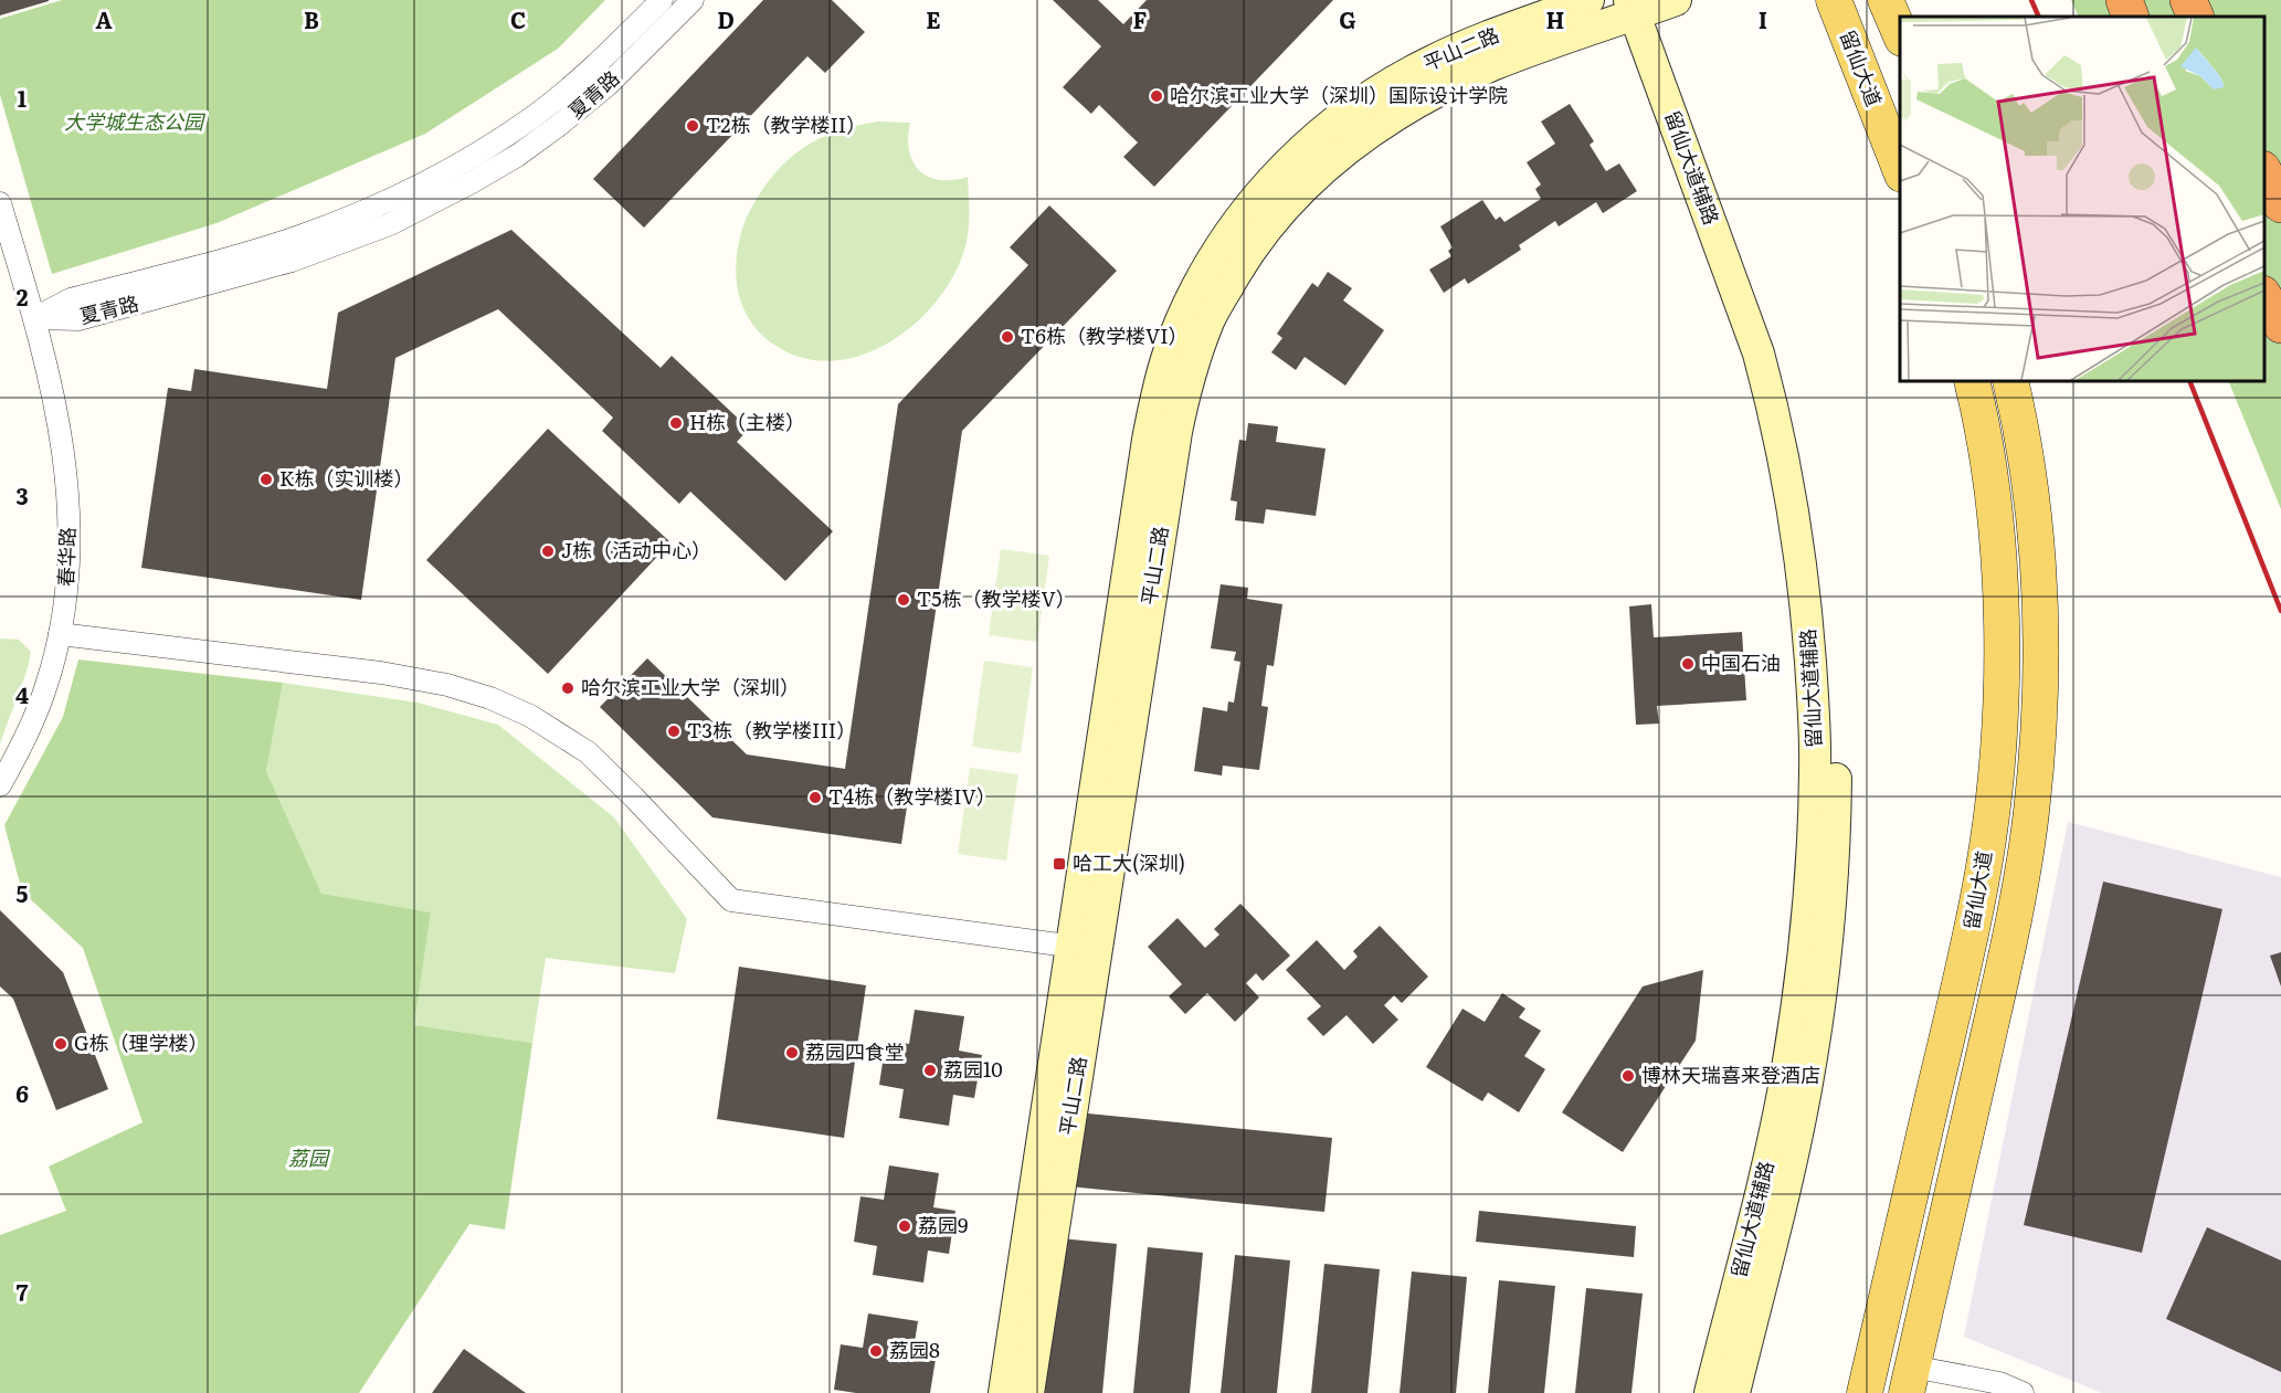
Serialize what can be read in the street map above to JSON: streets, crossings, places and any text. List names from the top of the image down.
{
  "streets": {
    "main road": ["留仙大道"],
    "street": [
      "平山二路",
      "夏青路",
      "留仙大道辅路",
      "春华路"
    ]
  },
  "crossings": [
    ["平山二路", "留仙大道辅路"],
    ["夏青路", "春华路"]
  ],
  "parks": ["大学城生态公园", "荔园"],
  "places": {
    "other": [
      "哈尔滨工业大学（深圳）国际设计学院",
      "T2栋（教学楼II）",
      "T6栋（教学楼VI）",
      "H栋（主楼）",
      "K栋（实训楼）",
      "J栋（活动中心）",
      "T5栋（教学楼V）",
      "中国石油",
      "哈尔滨工业大学（深圳）",
      "T3栋（教学楼III）",
      "T4栋（教学楼IV）",
      "G栋（理学楼）",
      "荔园四食堂",
      "荔园10",
      "博林天瑞喜来登酒店",
      "荔园9",
      "荔园8"
    ],
    "transit": ["哈工大(深圳)"]
  },
  "grid": {
    "columns": [
      "A",
      "B",
      "C",
      "D",
      "E",
      "F",
      "G",
      "H",
      "I"
    ],
    "rows": [
      "1",
      "2",
      "3",
      "4",
      "5",
      "6",
      "7"
    ]
  }
}
